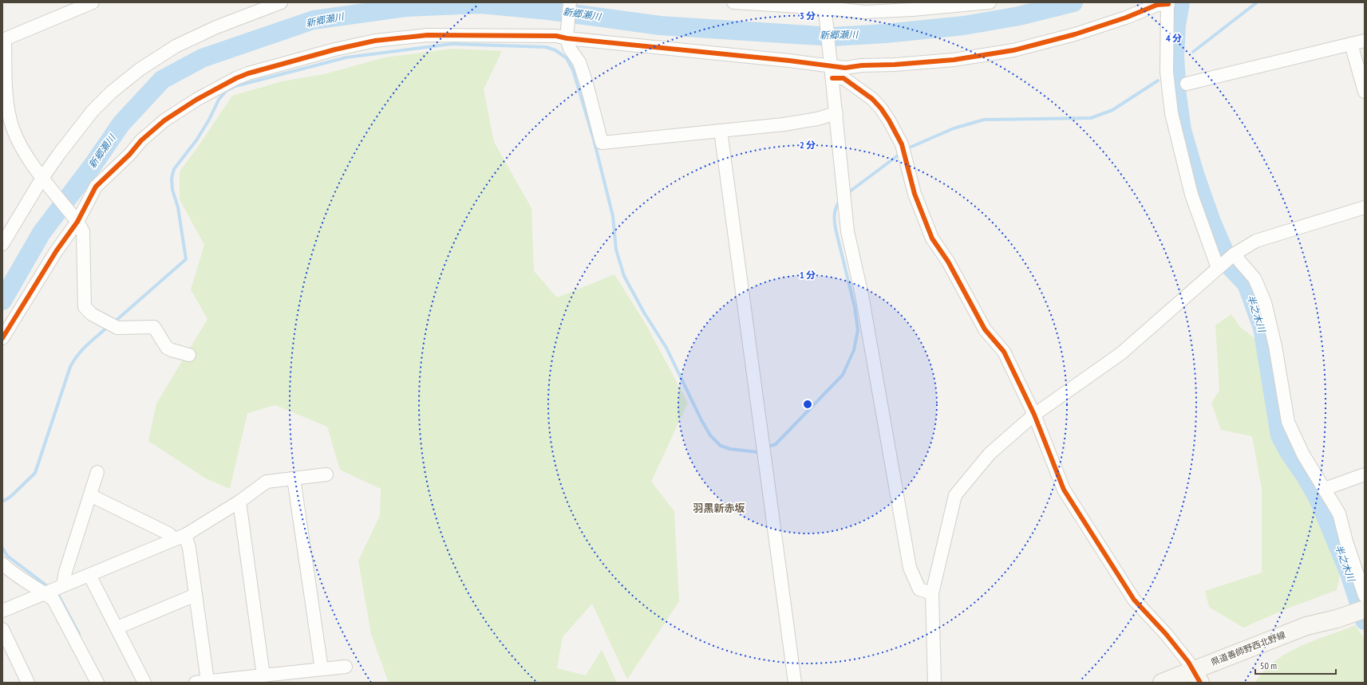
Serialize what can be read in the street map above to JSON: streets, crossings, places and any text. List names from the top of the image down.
{
  "streets": {
    "main road": ["県道善師野西北野線"]
  },
  "districts": ["羽黒新赤坂"],
  "water": ["新郷瀬川", "半之木川"],
  "scale_bar": "50 m",
  "rings": [
    "3 分",
    "4 分",
    "2 分",
    "1 分"
  ]
}
